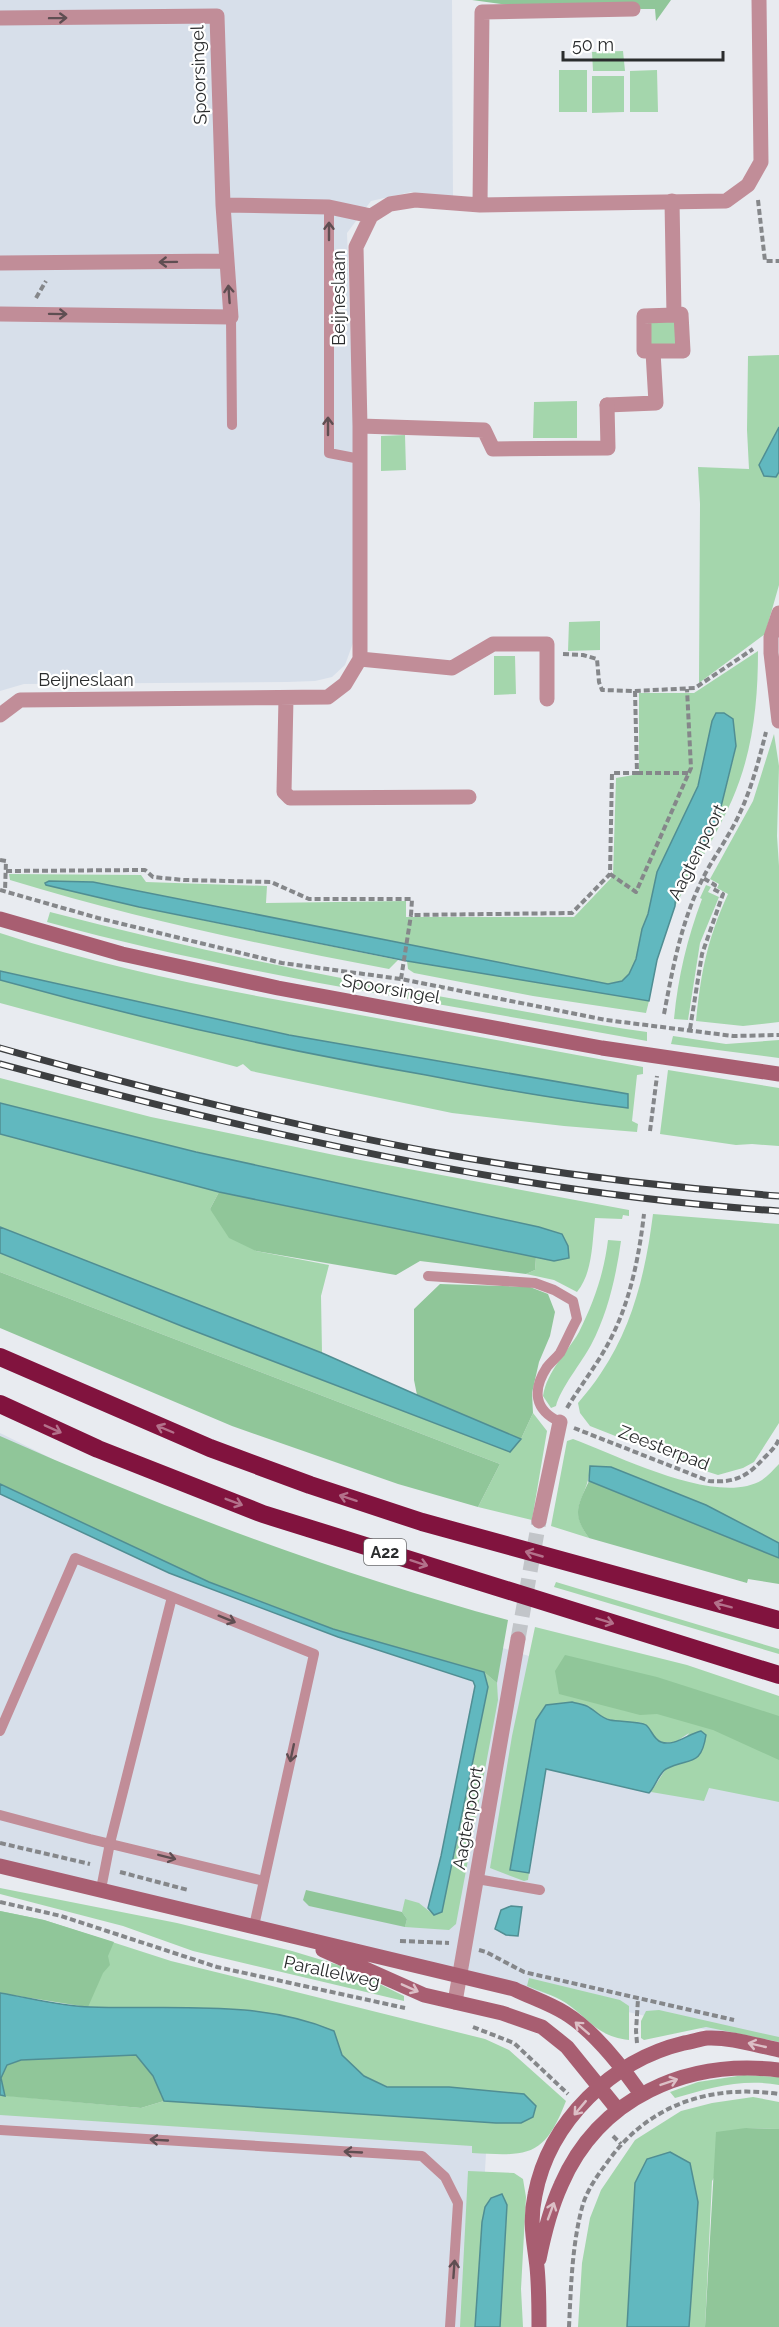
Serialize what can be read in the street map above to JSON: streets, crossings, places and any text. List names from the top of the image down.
{
  "streets": {
    "highway": ["A22"],
    "main road": ["Spoorsingel", "Parallelweg"],
    "street": ["Beijneslaan", "Aagtenpoort"],
    "path": ["Zeesterpad"]
  },
  "crossings": [
    ["Aagtenpoort", "Parallelweg"]
  ],
  "scale_bar": "50 m"
}
